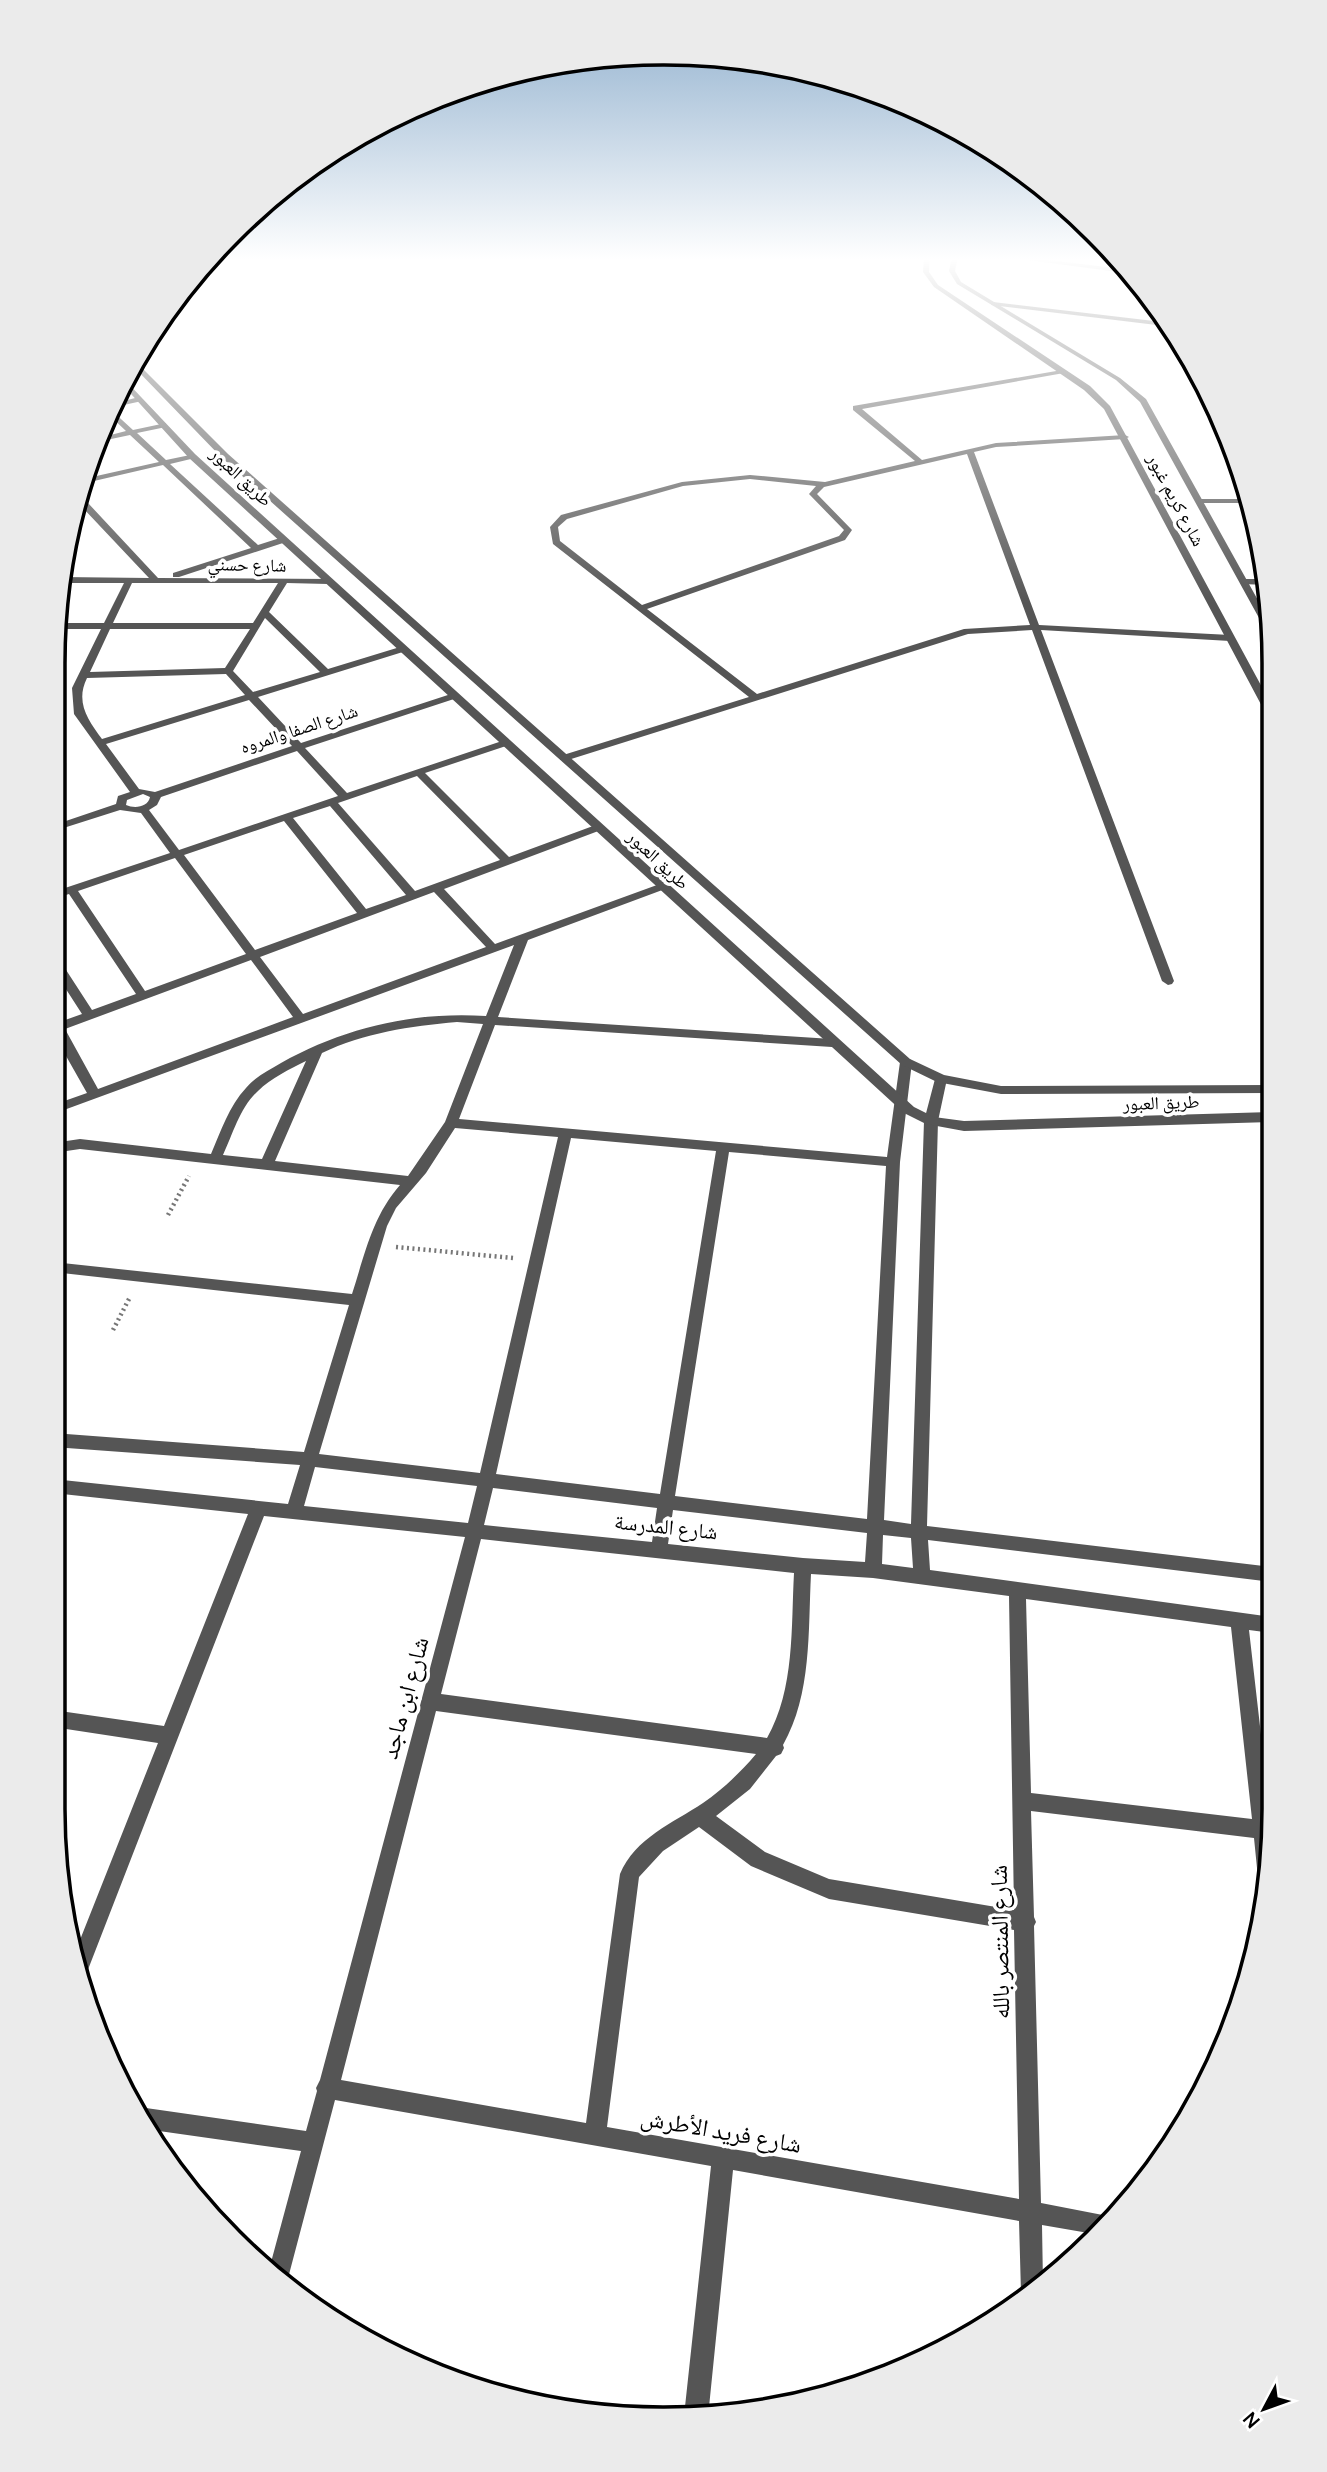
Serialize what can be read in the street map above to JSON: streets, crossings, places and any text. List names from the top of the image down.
{
  "streets": {
    "street": [
      "طريق العبور",
      "شارع كريم غبور",
      "شارع حسني",
      "شارع الصفا والمروه",
      "شارع المدرسة",
      "شارع ابن ماجد",
      "شارع المنتصر بالله",
      "شارع فريد الأطرش"
    ]
  },
  "crossings": [
    ["طريق العبور", "شارع حسني"],
    ["طريق العبور", "شارع الصفا والمروه"],
    ["شارع المدرسة", "شارع ابن ماجد"],
    ["شارع المدرسة", "شارع المنتصر بالله"],
    ["شارع ابن ماجد", "شارع فريد الأطرش"],
    ["شارع المنتصر بالله", "شارع فريد الأطرش"]
  ],
  "north": "bottom left"
}
